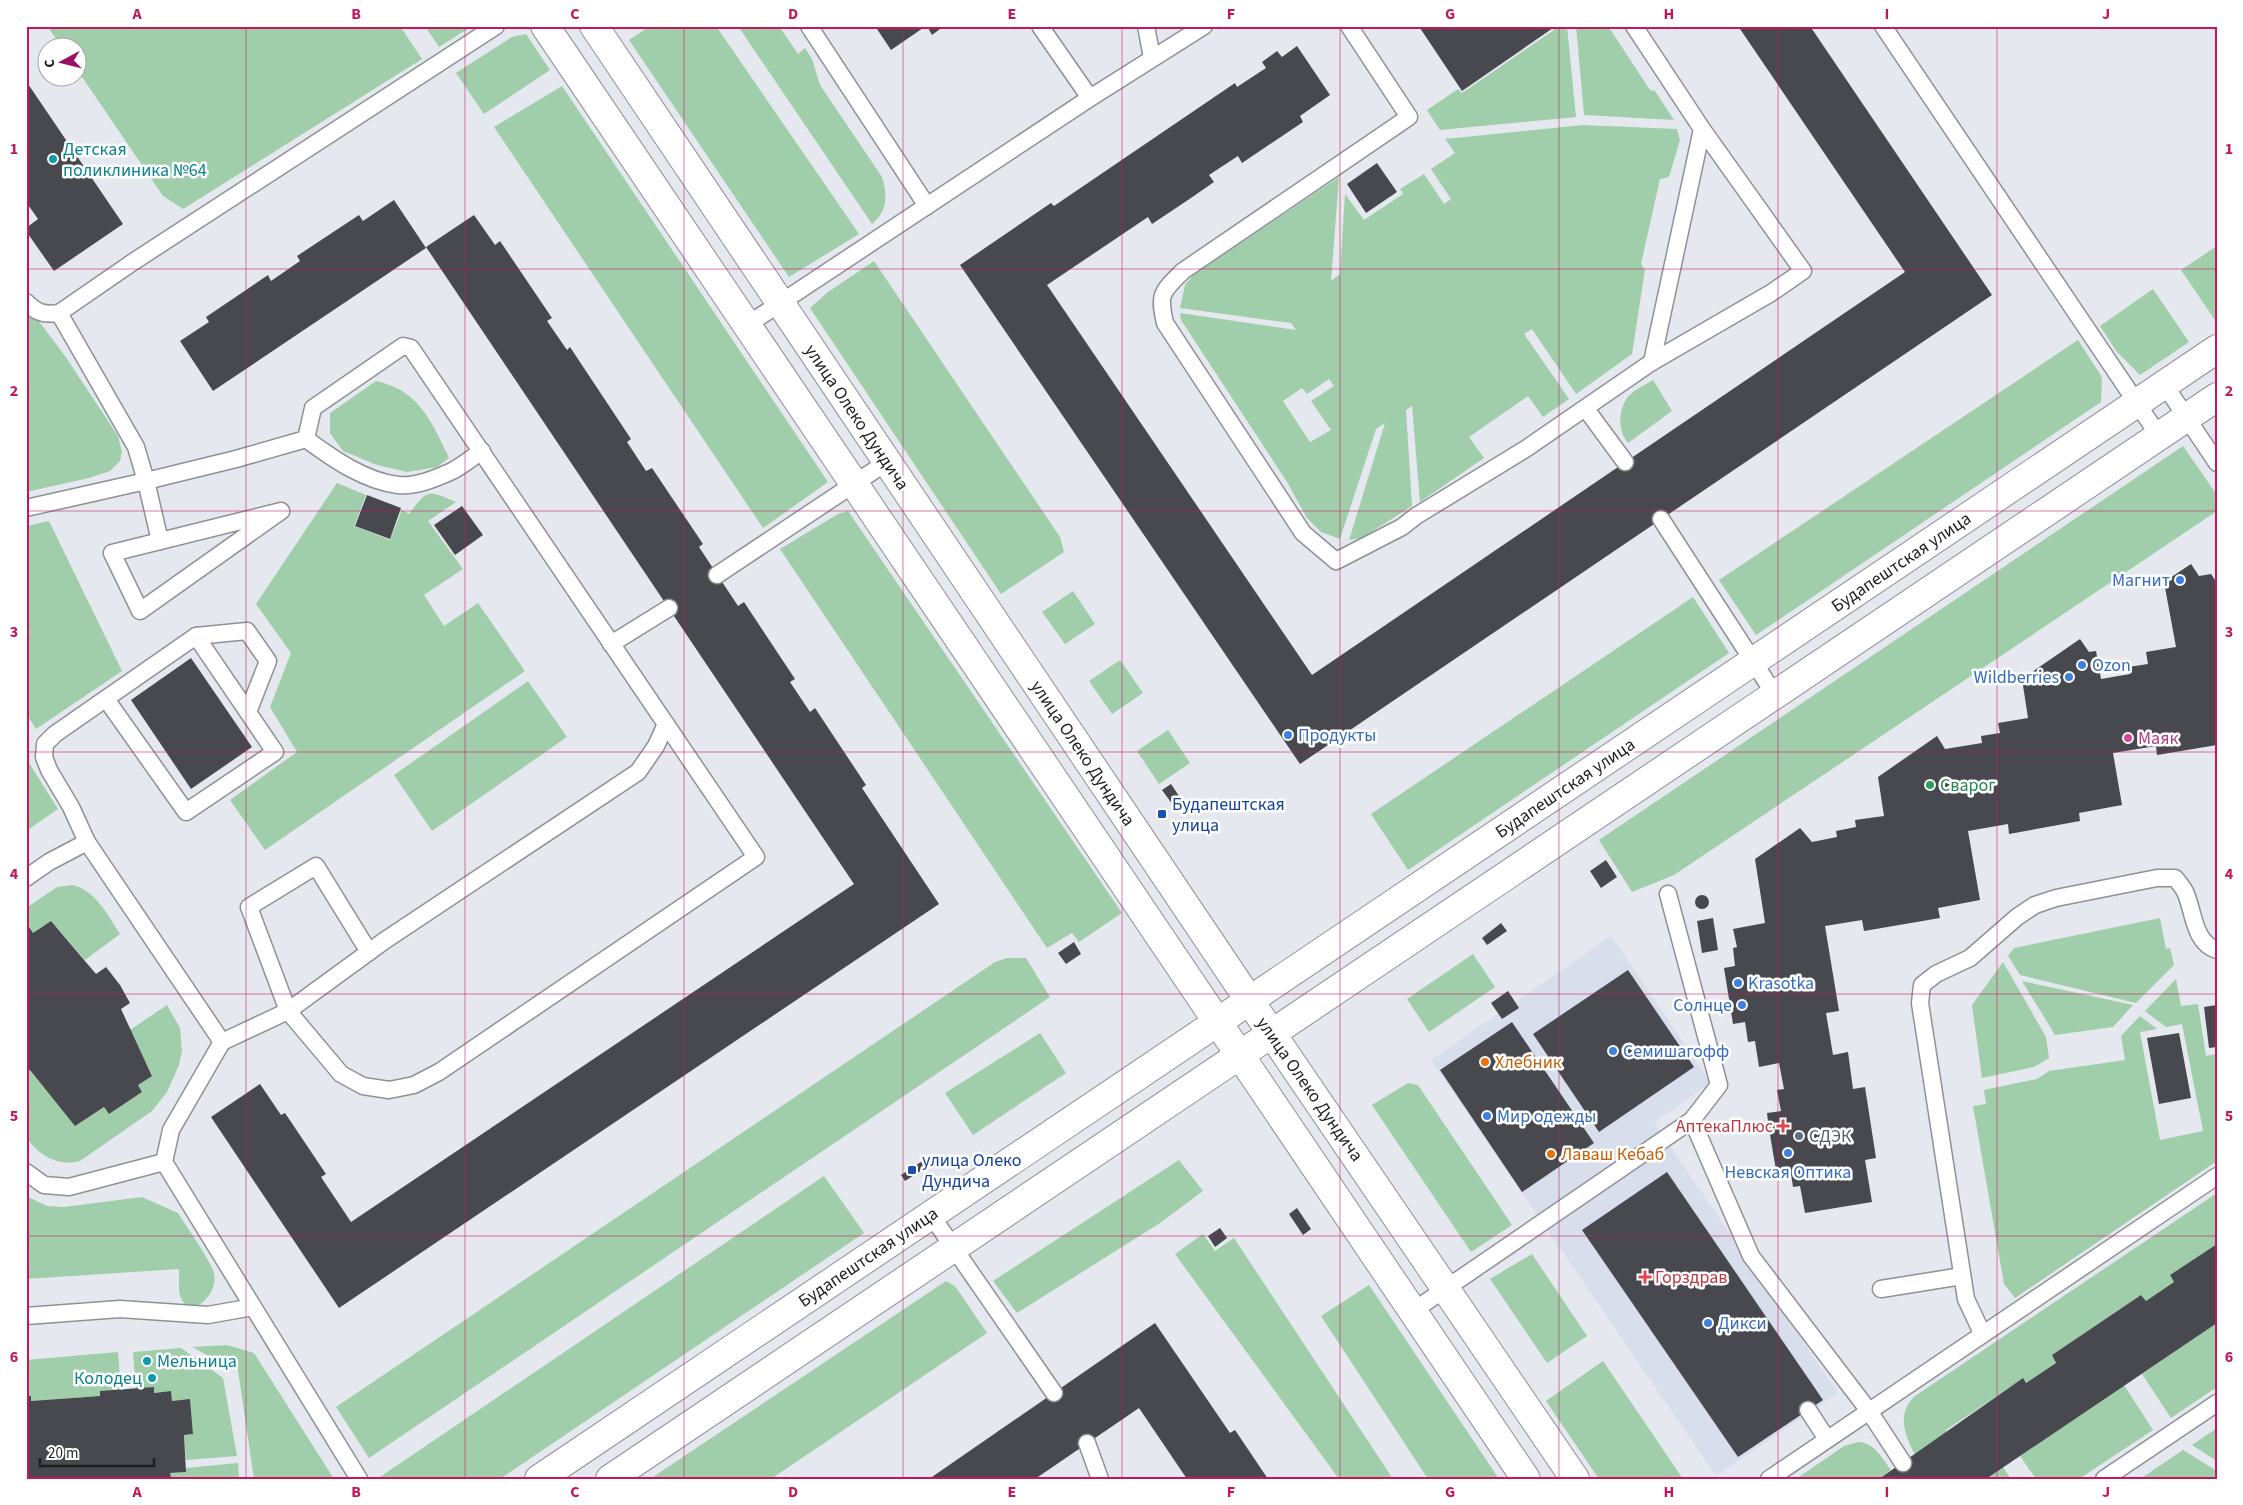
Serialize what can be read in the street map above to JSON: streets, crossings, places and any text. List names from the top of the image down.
{
  "streets": {
    "street": ["улица Олеко Дундича", "Будапештская улица"]
  },
  "crossings": [
    ["улица Олеко Дундича", "Будапештская улица"]
  ],
  "places": {
    "other": [
      "Детская поликлиника №64",
      "Магнит",
      "Ozon",
      "Wildberries",
      "Продукты",
      "Маяк",
      "Сварог",
      "Krasotka",
      "Солнце",
      "Семишагофф",
      "Хлебник",
      "Мир одежды",
      "СДЭК",
      "Невская Оптика",
      "Лаваш Кебаб",
      "Дикси",
      "Мельница",
      "Колодец"
    ],
    "transit": ["Будапештская улица", "улица Олеко Дундича"],
    "health": ["АптекаПлюс", "Горздрав"]
  },
  "scale_bar": "20 m",
  "north": "left",
  "grid": {
    "columns": [
      "A",
      "B",
      "C",
      "D",
      "E",
      "F",
      "G",
      "H",
      "I",
      "J"
    ],
    "rows": [
      "1",
      "2",
      "3",
      "4",
      "5",
      "6"
    ]
  }
}
